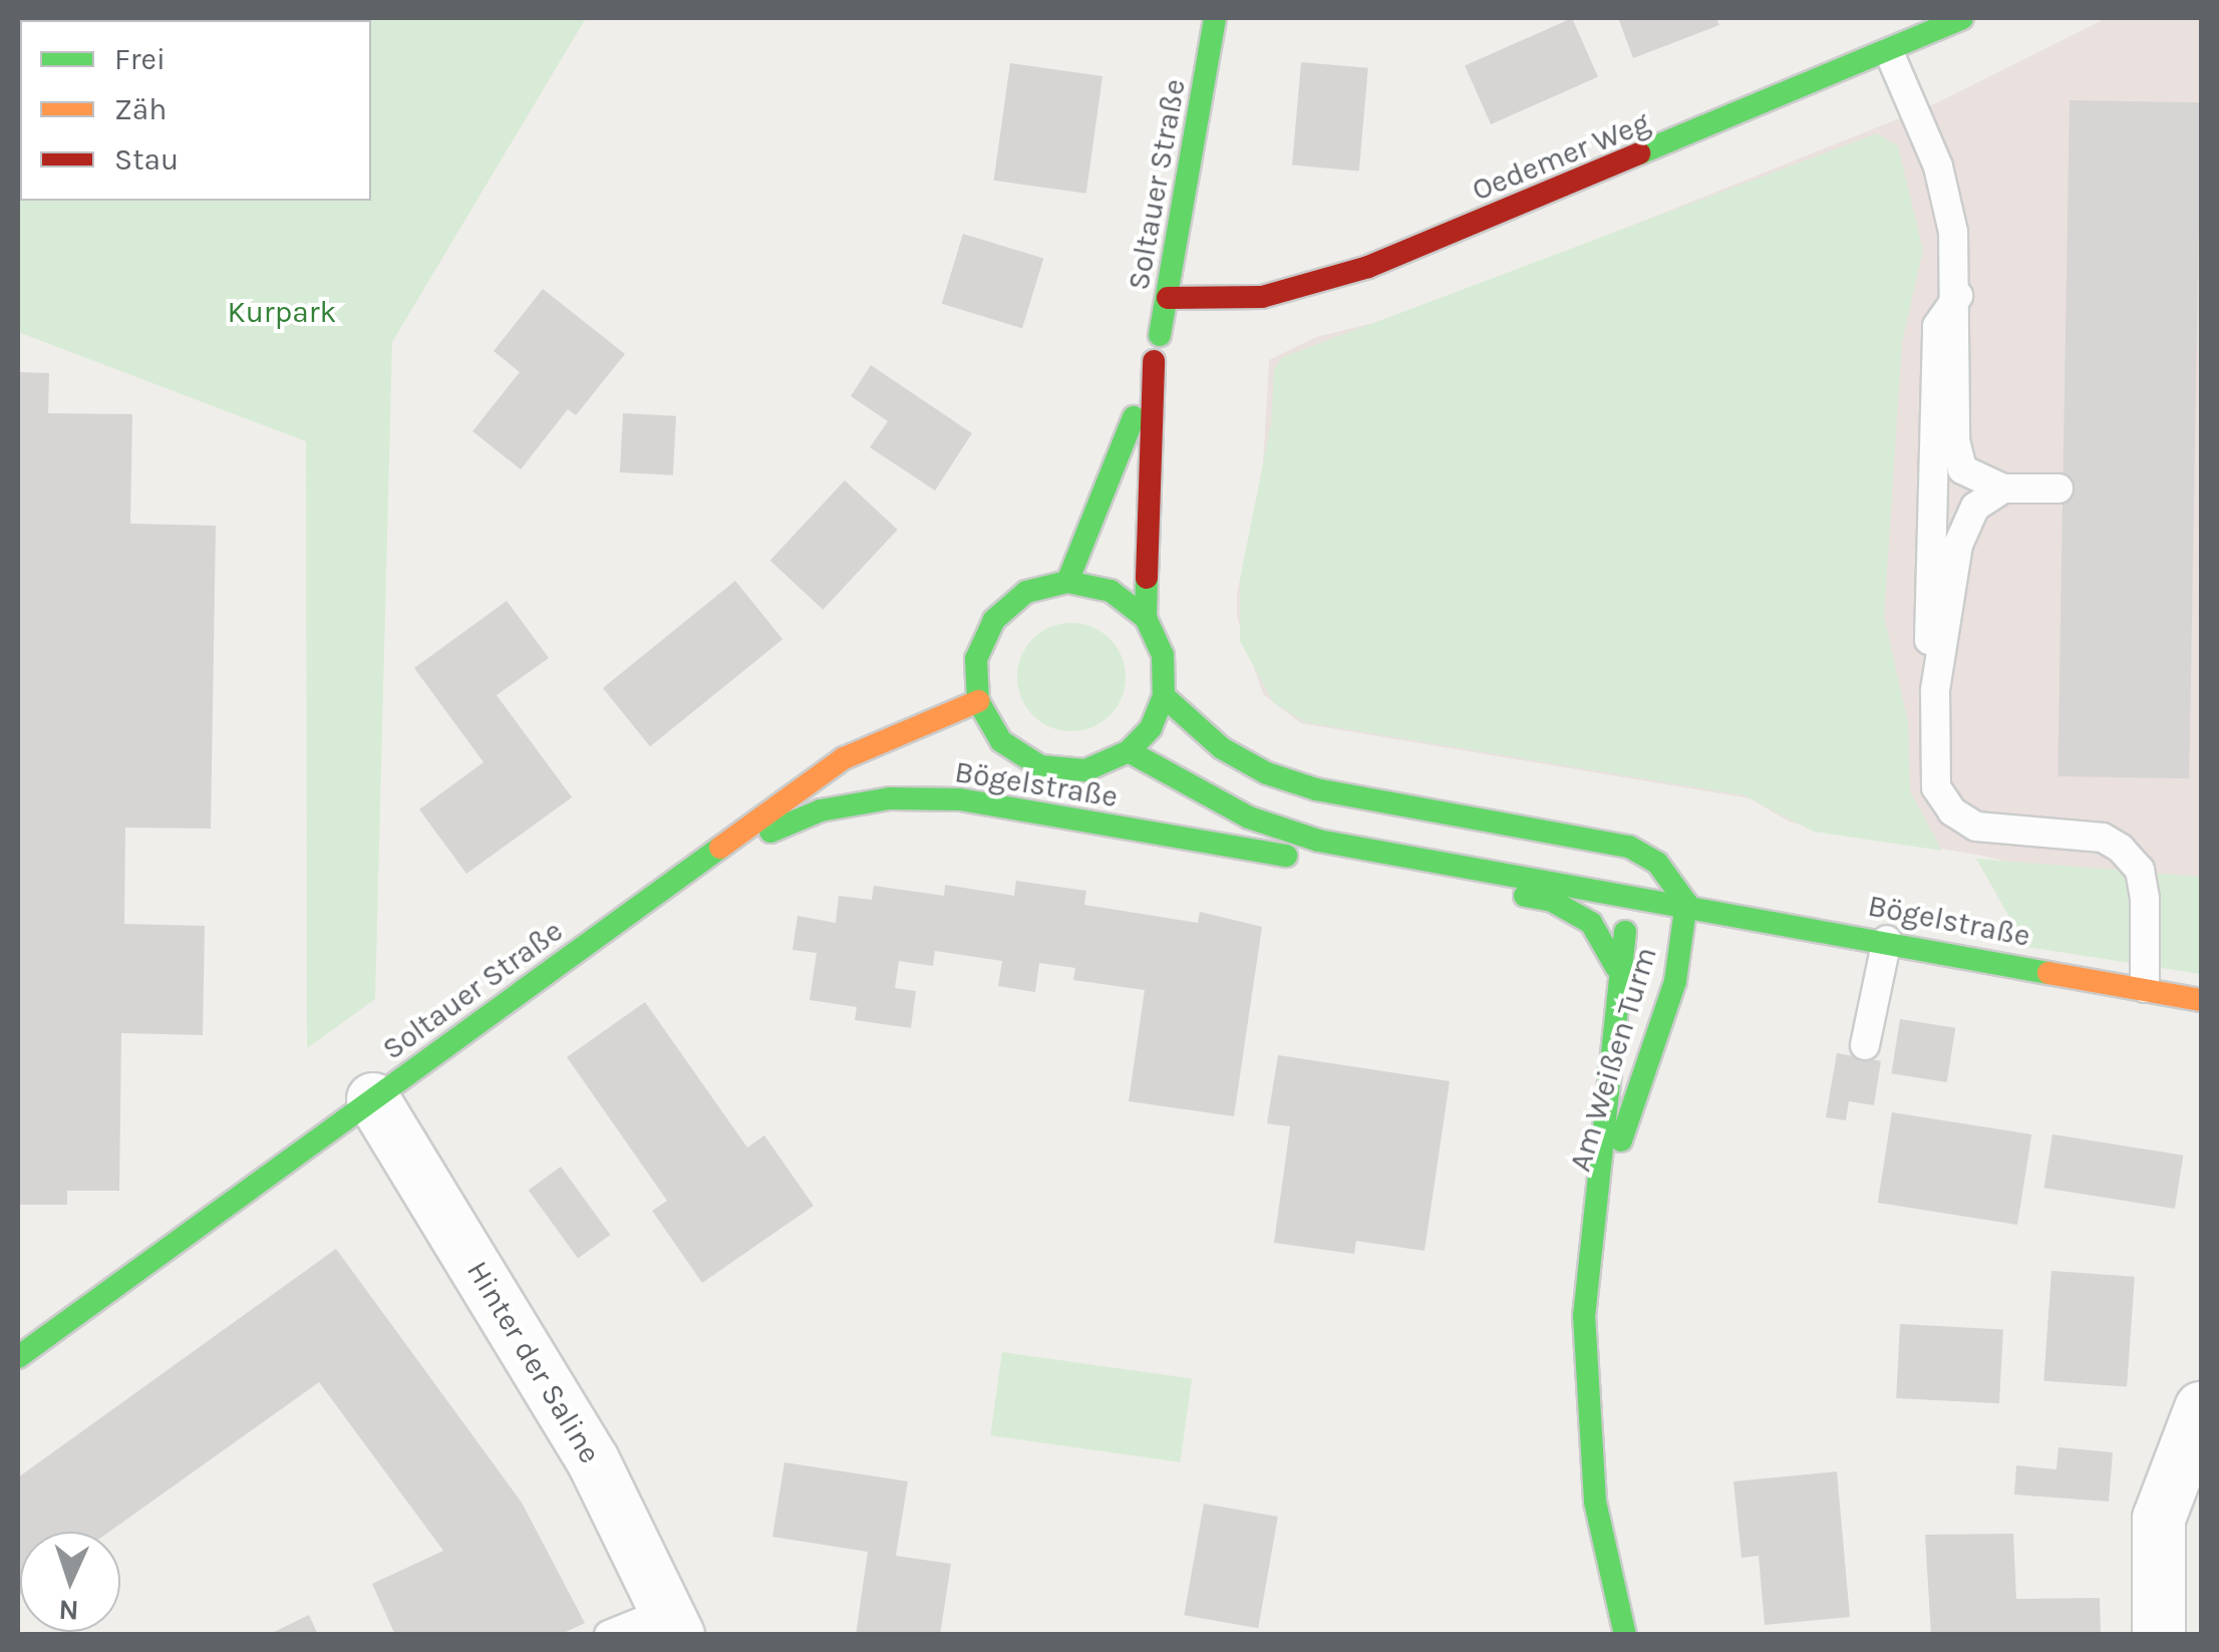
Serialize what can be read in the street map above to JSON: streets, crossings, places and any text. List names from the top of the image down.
{
  "streets": {
    "main road": [
      "Oedemer Weg",
      "Soltauer Straße",
      "Bögelstraße",
      "Am Weißen Turm"
    ],
    "street": ["Hinter der Saline"]
  },
  "crossings": [
    ["Oedemer Weg", "Soltauer Straße"],
    ["Soltauer Straße", "Bögelstraße"],
    ["Soltauer Straße", "Hinter der Saline"],
    ["Bögelstraße", "Am Weißen Turm"]
  ],
  "parks": ["Kurpark"],
  "legend": ["Frei", "Zäh", "Stau"],
  "north": "bottom"
}
